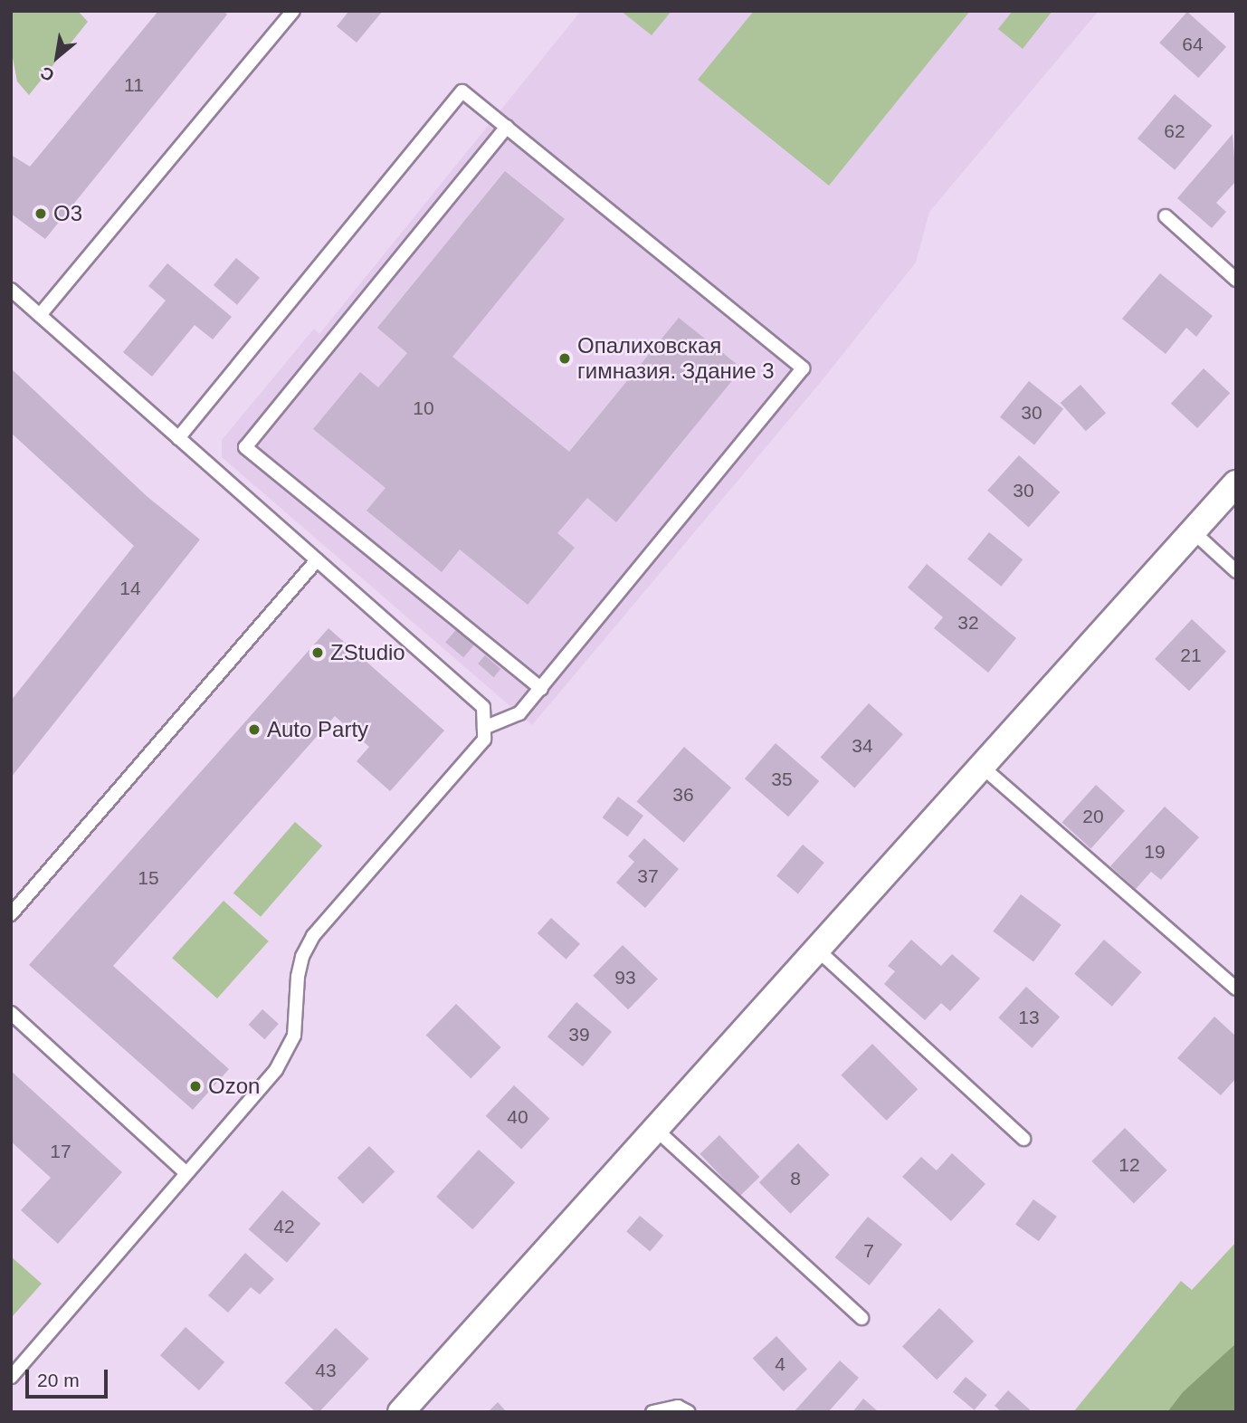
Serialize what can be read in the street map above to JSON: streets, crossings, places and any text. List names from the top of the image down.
{
  "places": [
    "О3",
    "Опалиховская гимназия. Здание 3",
    "ZStudio",
    "Auto Party",
    "Ozon"
  ],
  "house_numbers": [
    "64",
    "11",
    "62",
    "10",
    "30",
    "30",
    "14",
    "32",
    "21",
    "34",
    "35",
    "36",
    "20",
    "19",
    "37",
    "15",
    "93",
    "13",
    "39",
    "40",
    "17",
    "12",
    "8",
    "42",
    "7",
    "4",
    "43"
  ],
  "scale_bar": "20 m",
  "north": "bottom left"
}
